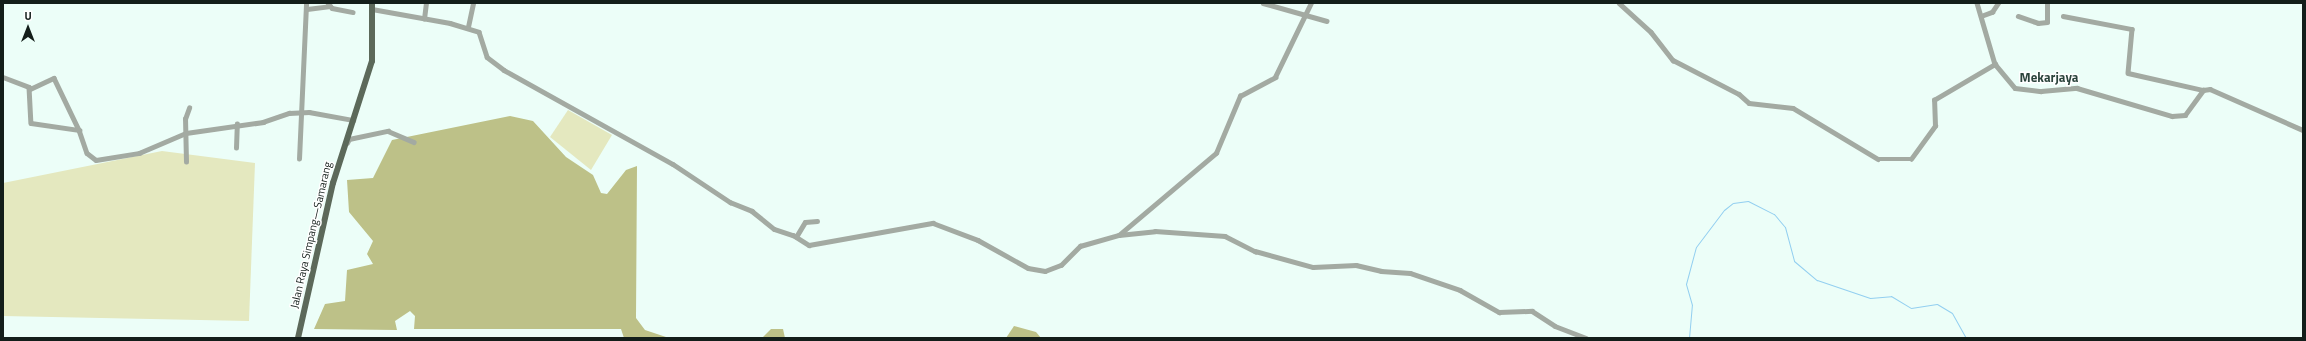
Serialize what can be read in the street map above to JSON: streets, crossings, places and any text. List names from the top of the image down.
{
  "streets": {
    "main road": ["Jalan Raya Simpang—Samarang"]
  },
  "districts": ["Mekarjaya"],
  "north": "top"
}
